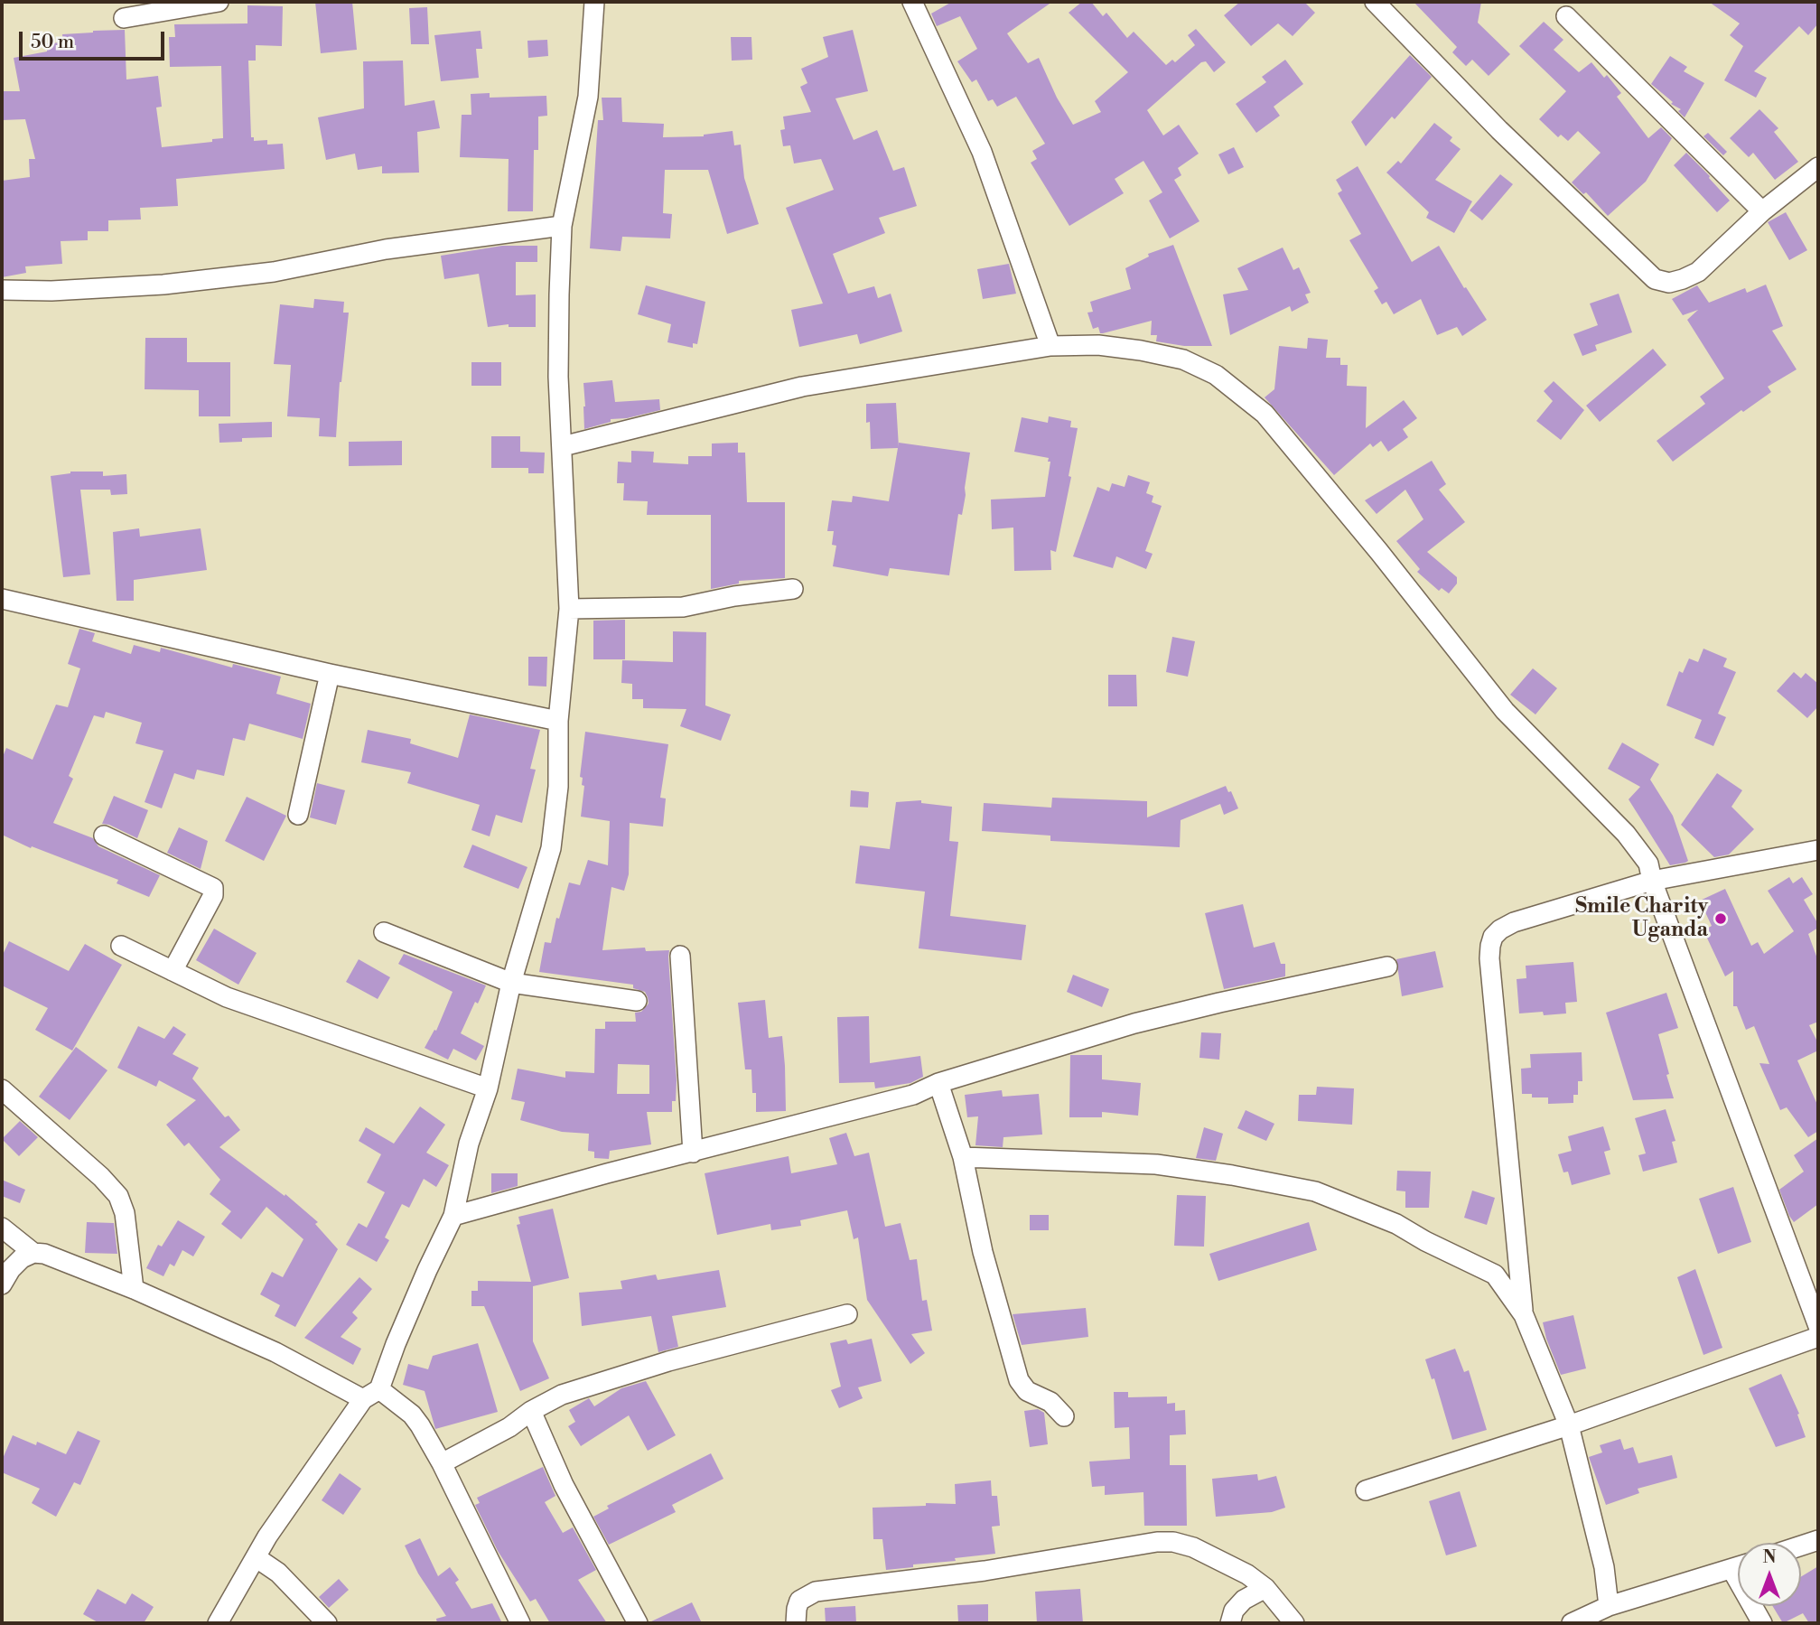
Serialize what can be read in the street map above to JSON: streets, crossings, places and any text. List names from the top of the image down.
{
  "places": ["Smile Charity Uganda"],
  "scale_bar": "50 m",
  "north": "top"
}
